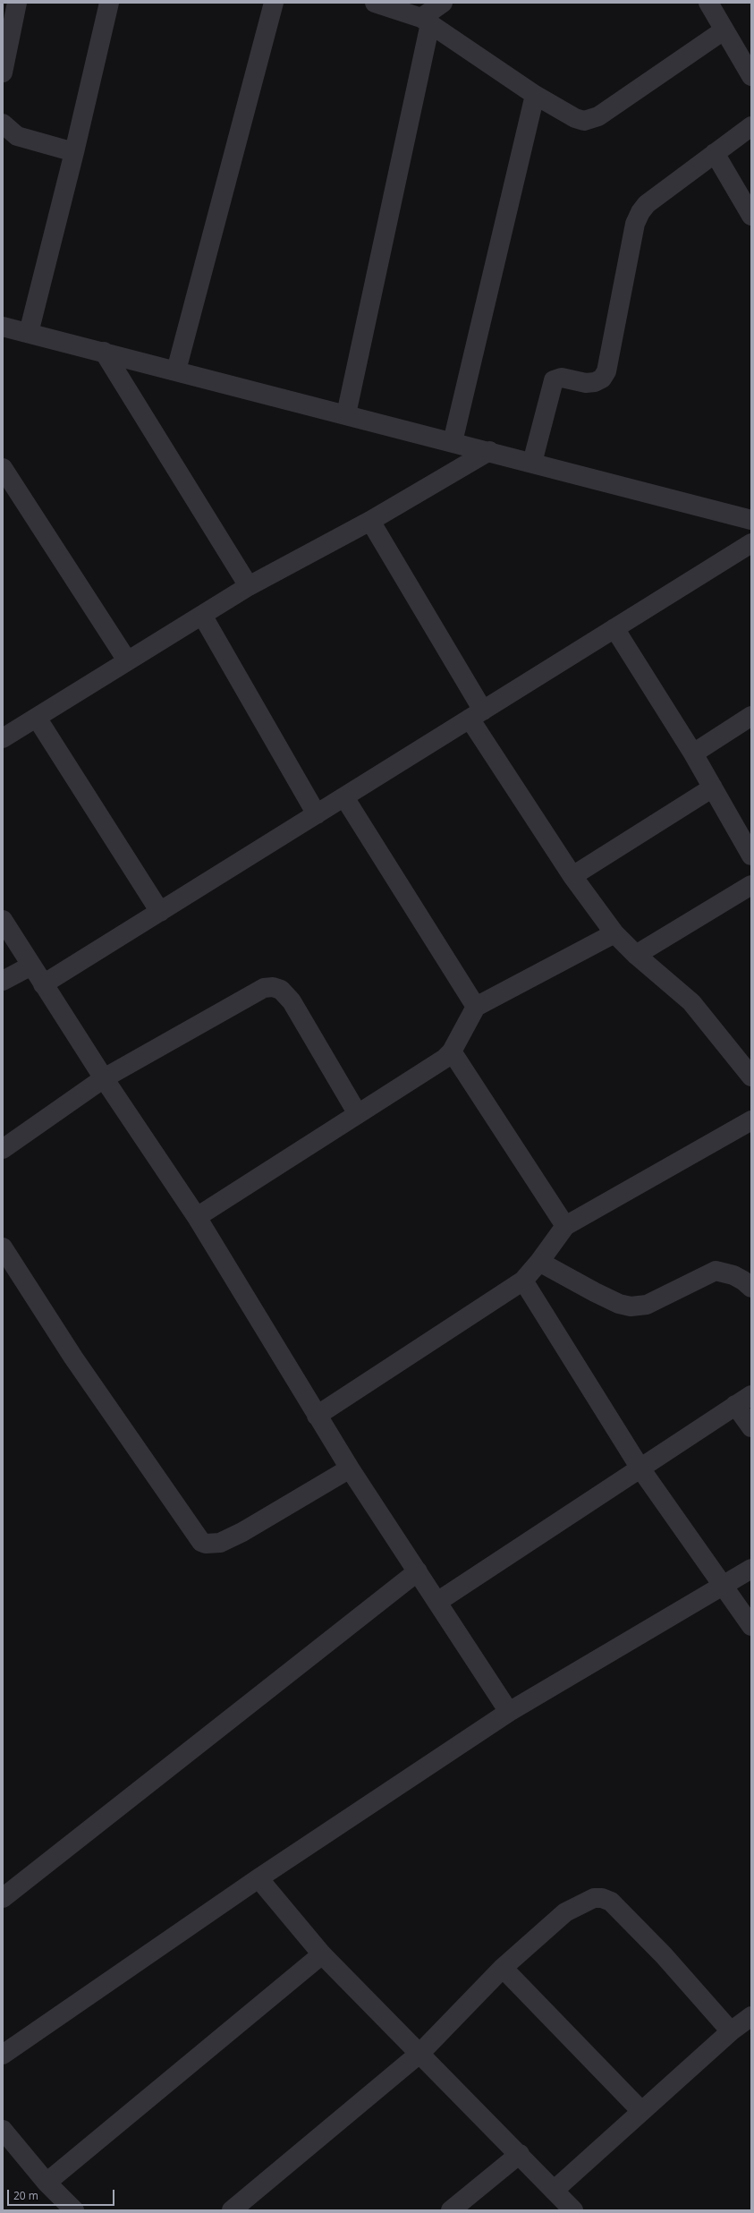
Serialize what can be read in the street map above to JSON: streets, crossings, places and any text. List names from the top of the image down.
{
  "scale_bar": "20 m"
}
